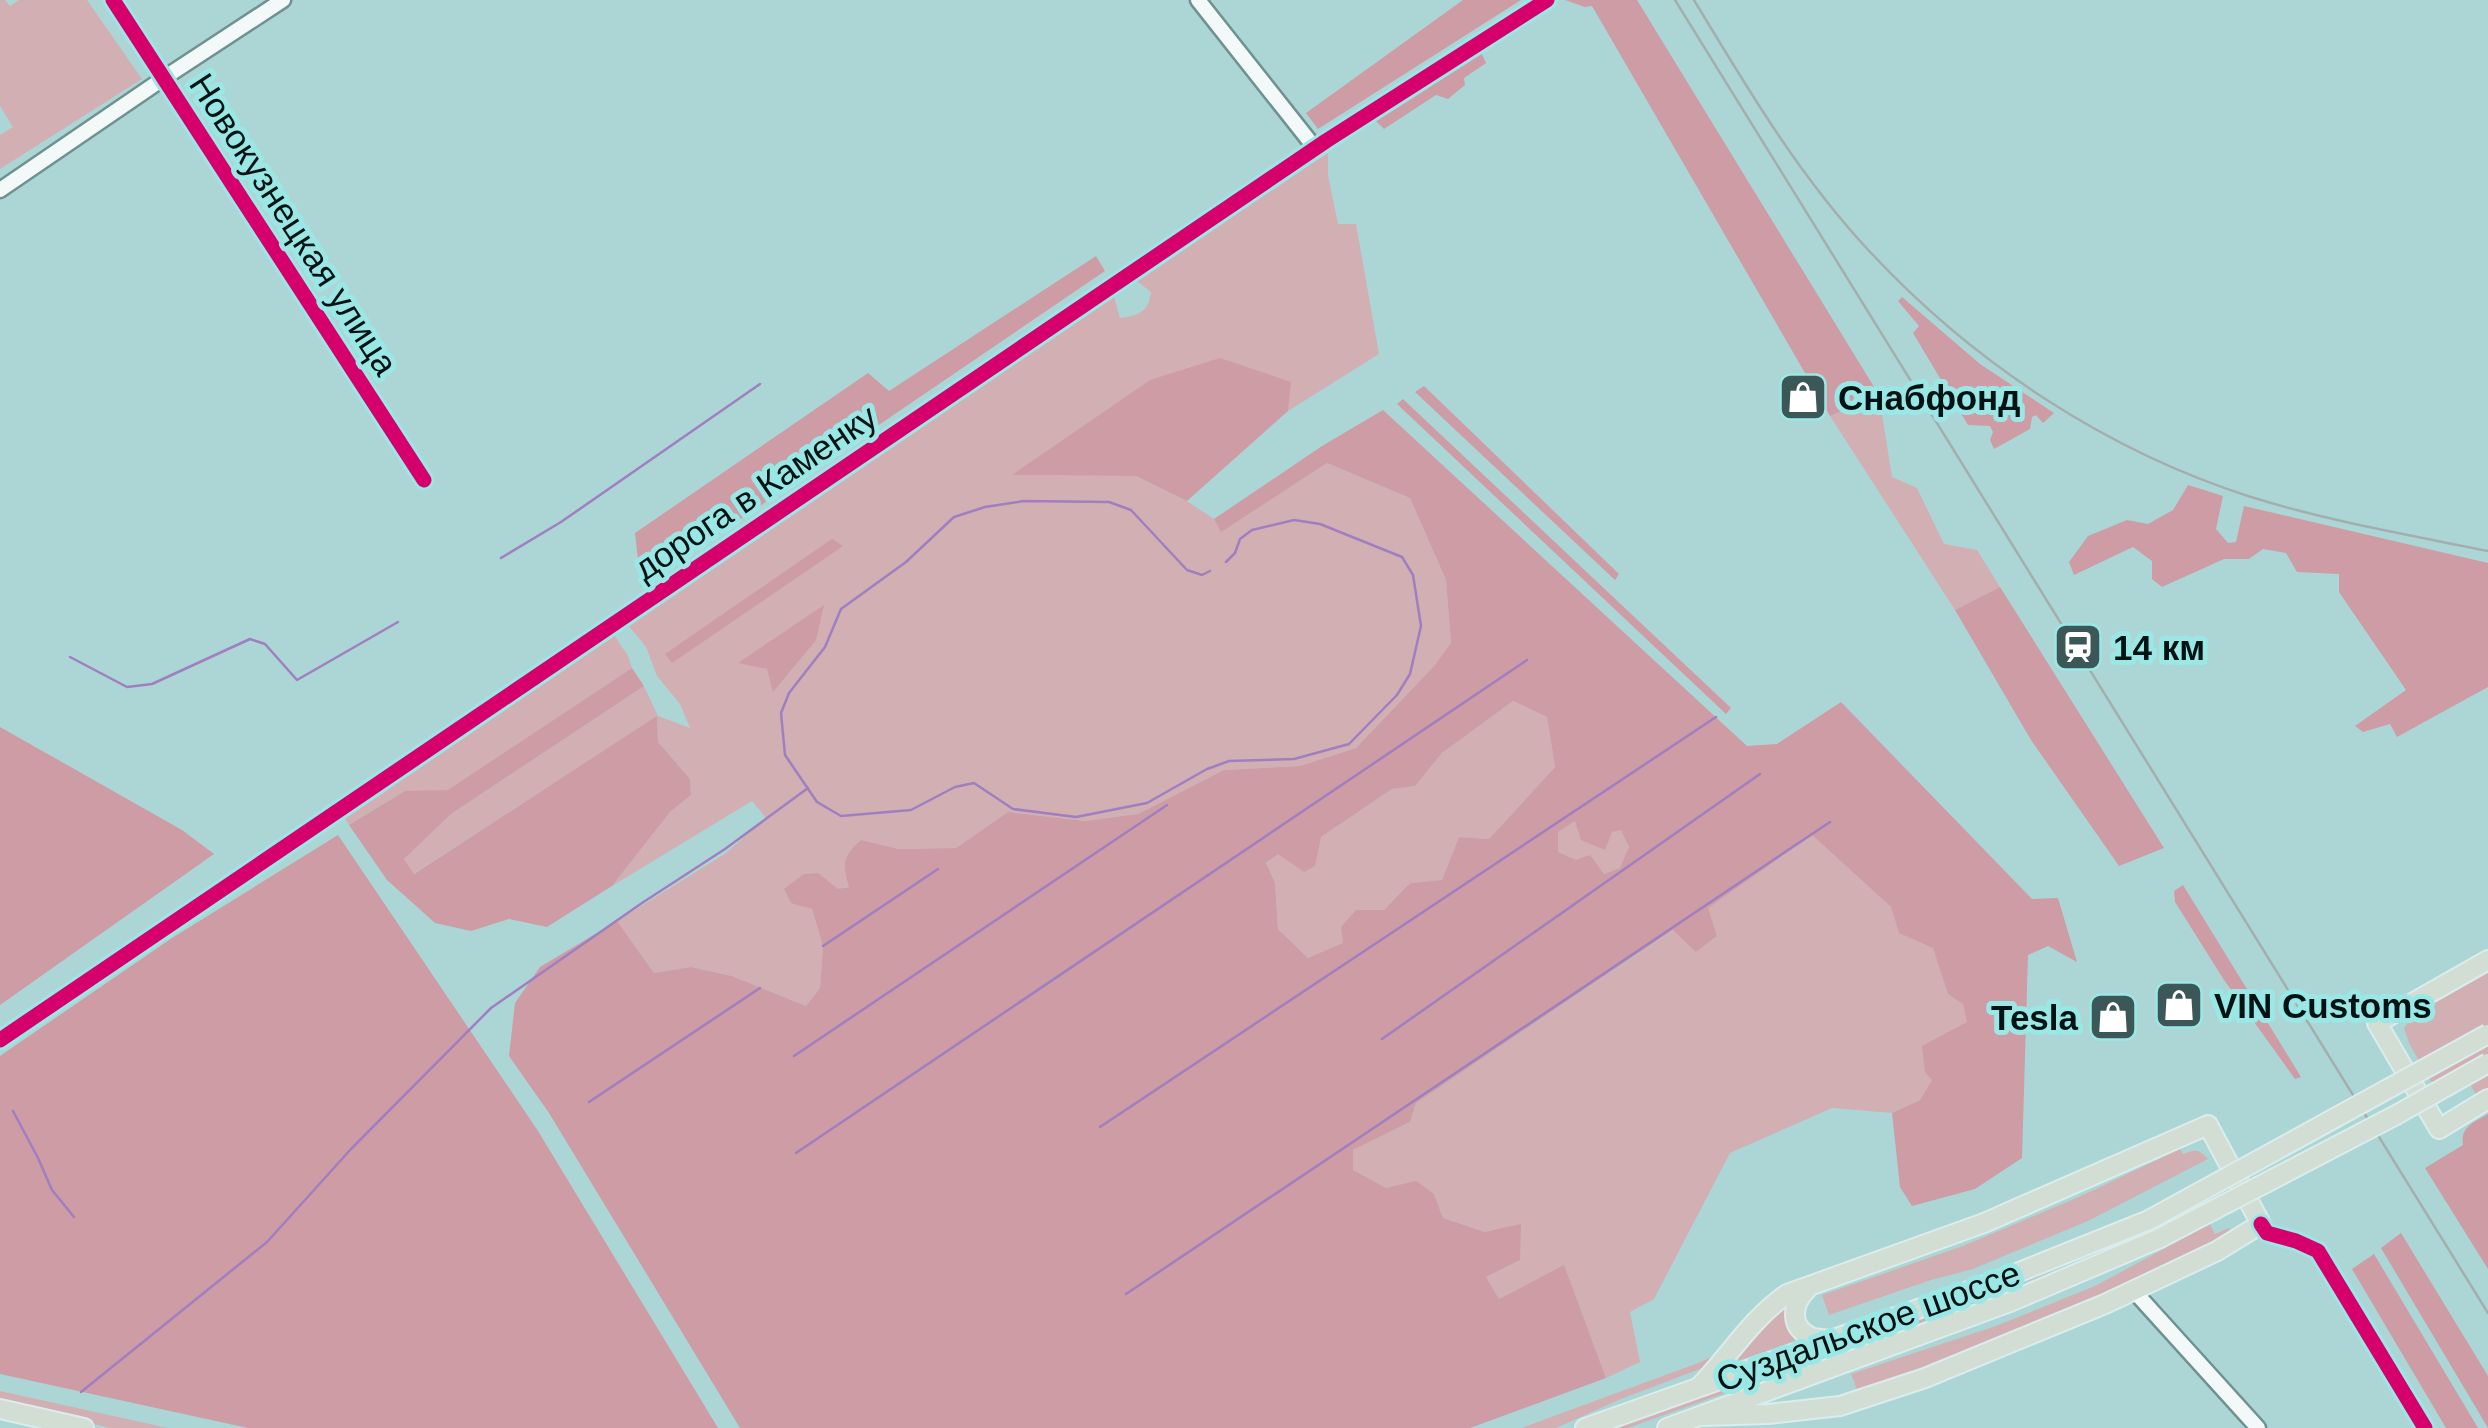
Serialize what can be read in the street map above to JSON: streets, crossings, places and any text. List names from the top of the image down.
{
  "streets": {
    "main road": ["Суздальское шоссе"],
    "street": ["Новокузнецкая улица", "дорога в Каменку"]
  },
  "places": {
    "shop": ["Снабфонд", "VIN Customs", "Tesla"],
    "station": ["14 км"]
  }
}
